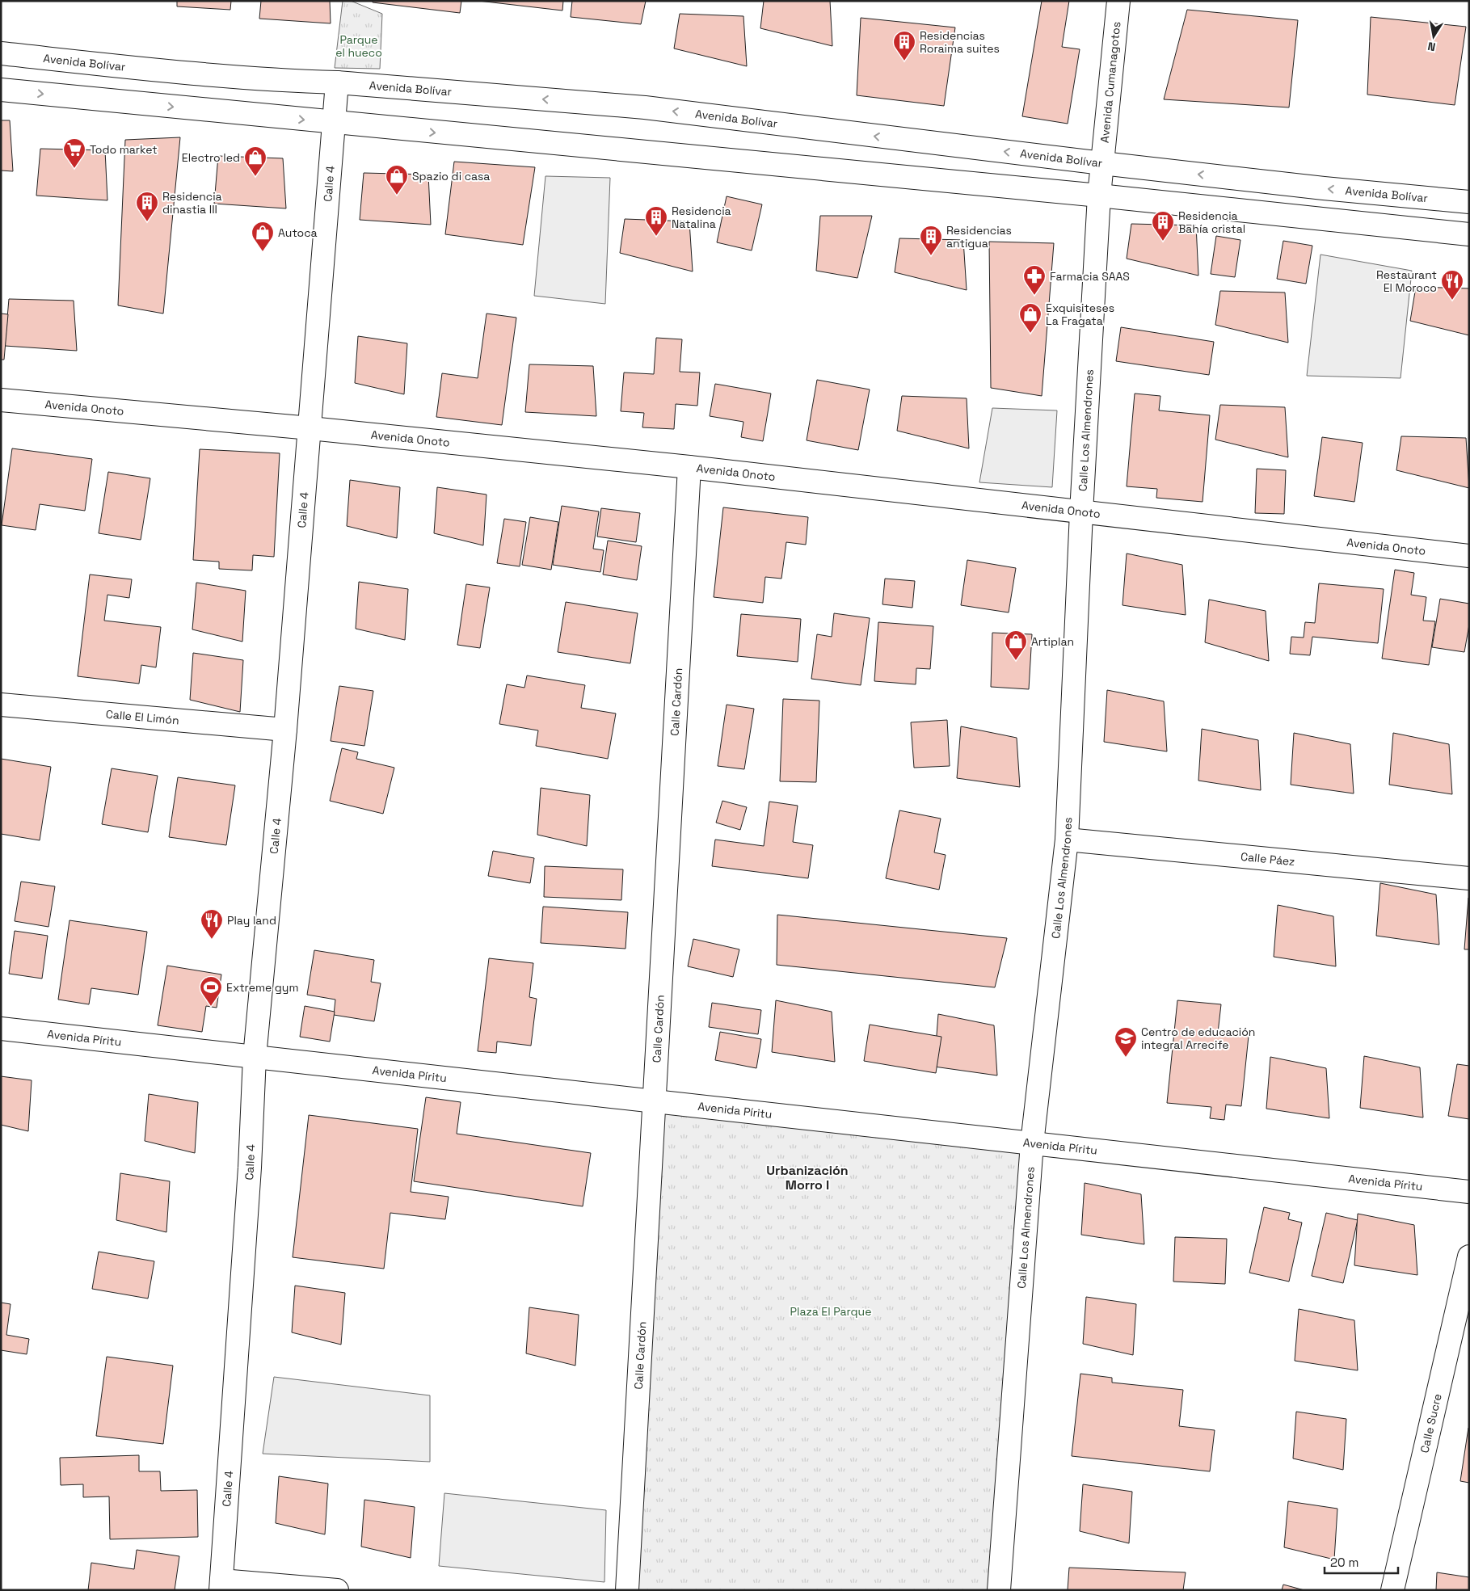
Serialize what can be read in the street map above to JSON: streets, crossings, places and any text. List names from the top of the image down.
{
  "streets": {
    "street": [
      "Avenida Bolívar",
      "Avenida Cumanagotos",
      "Calle 4",
      "Avenida Onoto",
      "Calle Los Almendrones",
      "Calle Cardón",
      "Calle El Limón",
      "Calle Páez",
      "Avenida Píritu",
      "Calle Sucre"
    ]
  },
  "crossings": [
    ["Avenida Bolívar", "Avenida Cumanagotos"],
    ["Avenida Bolívar", "Calle 4"],
    ["Avenida Bolívar", "Calle Los Almendrones"],
    ["Avenida Cumanagotos", "Calle Los Almendrones"],
    ["Calle 4", "Avenida Onoto"],
    ["Calle 4", "Calle El Limón"],
    ["Calle 4", "Avenida Píritu"],
    ["Avenida Onoto", "Calle Los Almendrones"],
    ["Avenida Onoto", "Calle Cardón"],
    ["Calle Los Almendrones", "Calle Páez"],
    ["Calle Los Almendrones", "Avenida Píritu"],
    ["Calle Cardón", "Avenida Píritu"]
  ],
  "districts": ["Urbanización Morro I"],
  "parks": ["Parque el hueco", "Plaza El Parque"],
  "places": {
    "building": [
      "Residencias Roraima suites",
      "Residencia dinastia III",
      "Residencia Natalina",
      "Residencia Bahía cristal",
      "Residencias antigua"
    ],
    "supermarket": ["Todo market"],
    "shop": [
      "Electro led",
      "Spazio di casa",
      "Autoca",
      "Exquisiteses La Fragata",
      "Artiplan"
    ],
    "pharmacy": ["Farmacia SAAS"],
    "restaurant": ["Restaurant El Moroco", "Play land"],
    "sports": ["Extreme gym"],
    "school or university": ["Centro de educación integral Arrecife"]
  },
  "scale_bar": "20 m",
  "north": "bottom"
}
